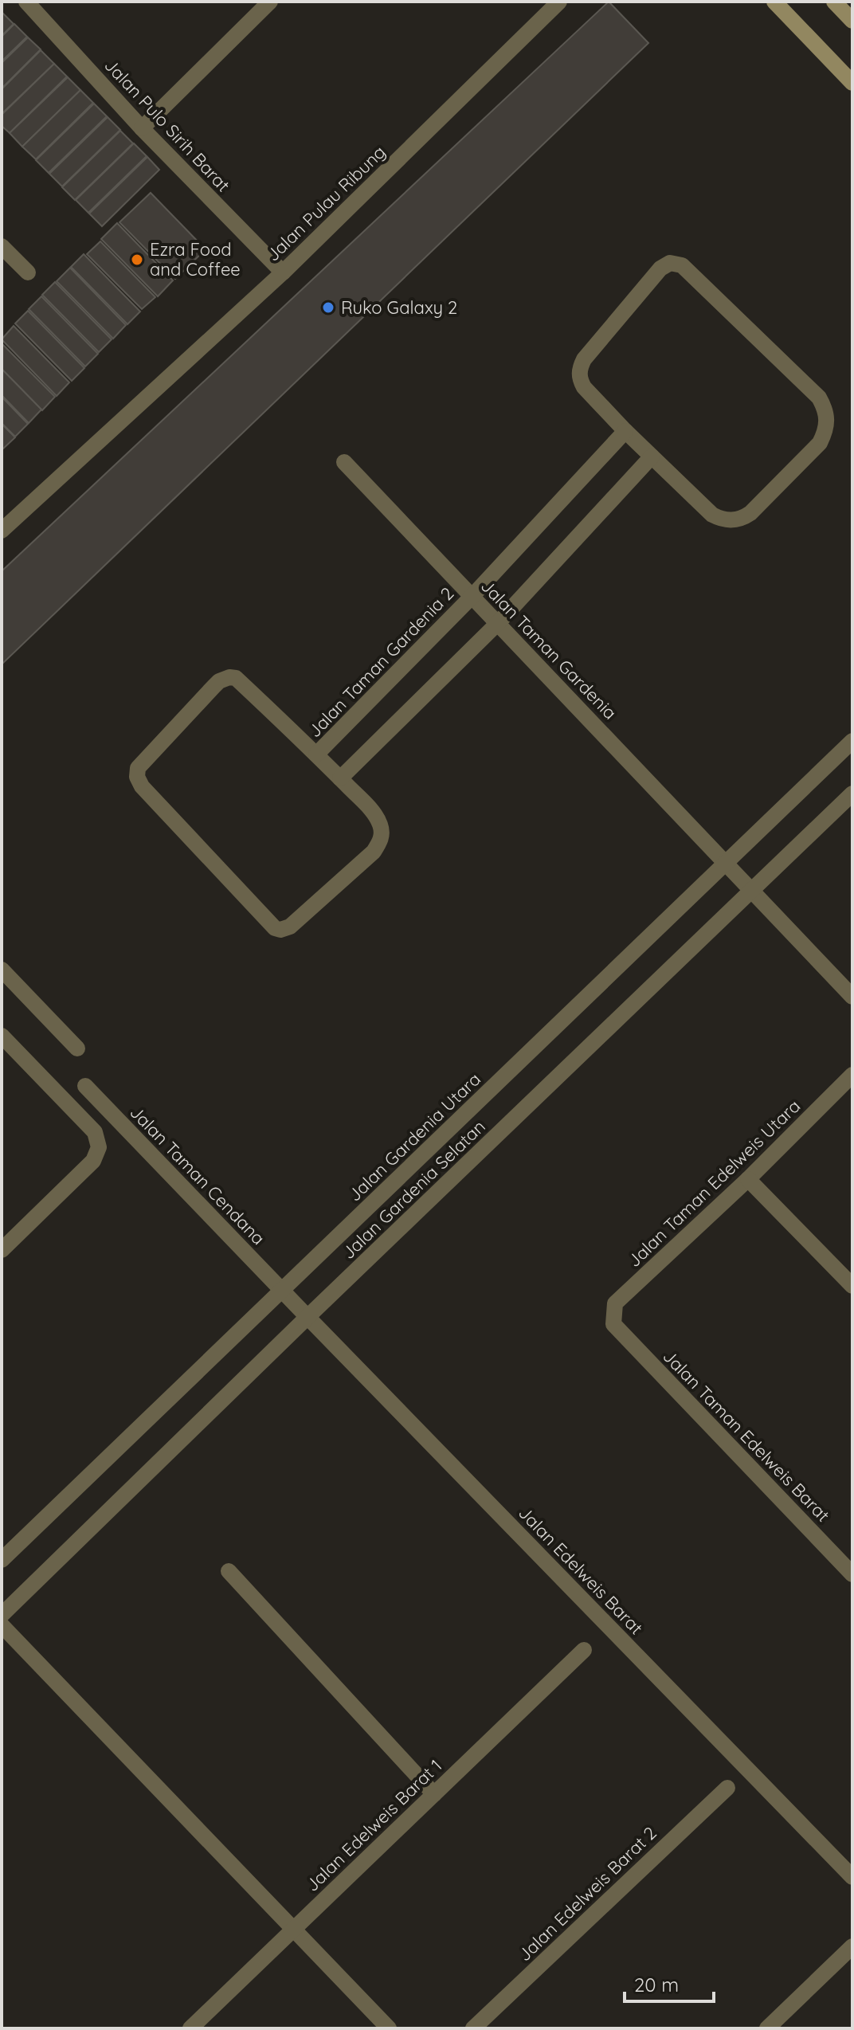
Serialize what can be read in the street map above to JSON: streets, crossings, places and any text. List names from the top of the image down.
{
  "streets": {
    "street": [
      "Jalan Pulo Sirih Barat",
      "Jalan Pulau Ribung",
      "Jalan Taman Gardenia",
      "Jalan Taman Gardenia 2",
      "Jalan Gardenia Utara",
      "Jalan Taman Cendana",
      "Jalan Taman Edelweis Utara",
      "Jalan Gardenia Selatan",
      "Jalan Taman Edelweis Barat",
      "Jalan Edelweis Barat",
      "Jalan Edelweis Barat 1",
      "Jalan Edelweis Barat 2"
    ]
  },
  "crossings": [
    ["Jalan Pulo Sirih Barat", "Jalan Pulau Ribung"],
    ["Jalan Taman Gardenia", "Jalan Taman Gardenia 2"],
    ["Jalan Taman Gardenia", "Jalan Gardenia Utara"],
    ["Jalan Taman Gardenia", "Jalan Gardenia Selatan"],
    ["Jalan Gardenia Utara", "Jalan Taman Cendana"],
    ["Jalan Gardenia Utara", "Jalan Edelweis Barat"],
    ["Jalan Taman Cendana", "Jalan Edelweis Barat"],
    ["Jalan Taman Edelweis Utara", "Jalan Taman Edelweis Barat"],
    ["Jalan Gardenia Selatan", "Jalan Edelweis Barat"]
  ],
  "places": ["Ezra Food and Coffee", "Ruko Galaxy 2"],
  "scale_bar": "20 m"
}
